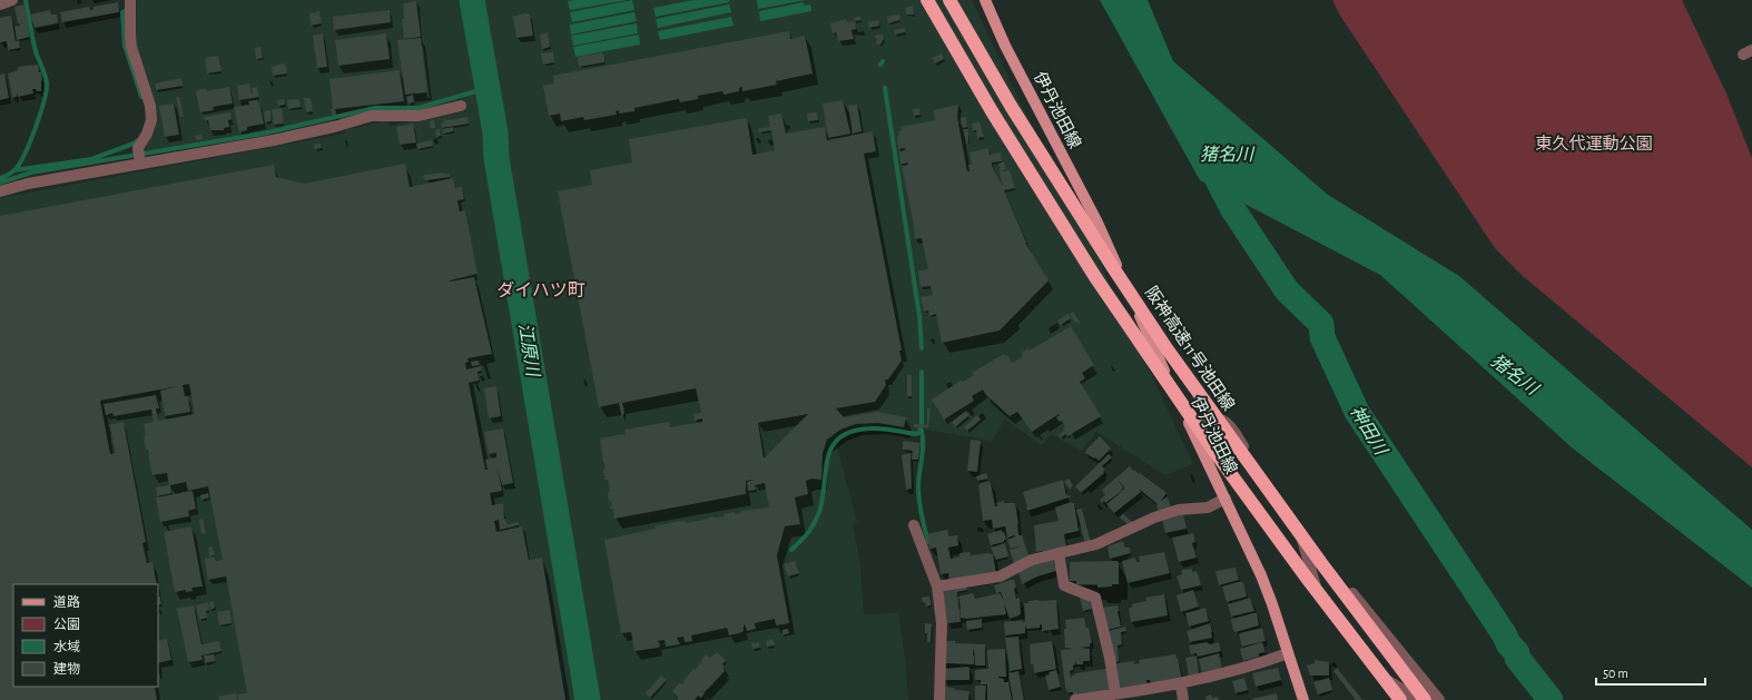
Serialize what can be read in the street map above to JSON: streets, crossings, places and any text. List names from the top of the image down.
{
  "streets": {
    "highway": ["阪神高速11号池田線"],
    "main road": ["伊丹池田線"]
  },
  "districts": ["ダイハツ町"],
  "water": ["猪名川", "江原川", "神田川"],
  "parks": ["東久代運動公園"],
  "legend": [
    "道路",
    "公園",
    "水域",
    "建物"
  ],
  "scale_bar": "50 m"
}
